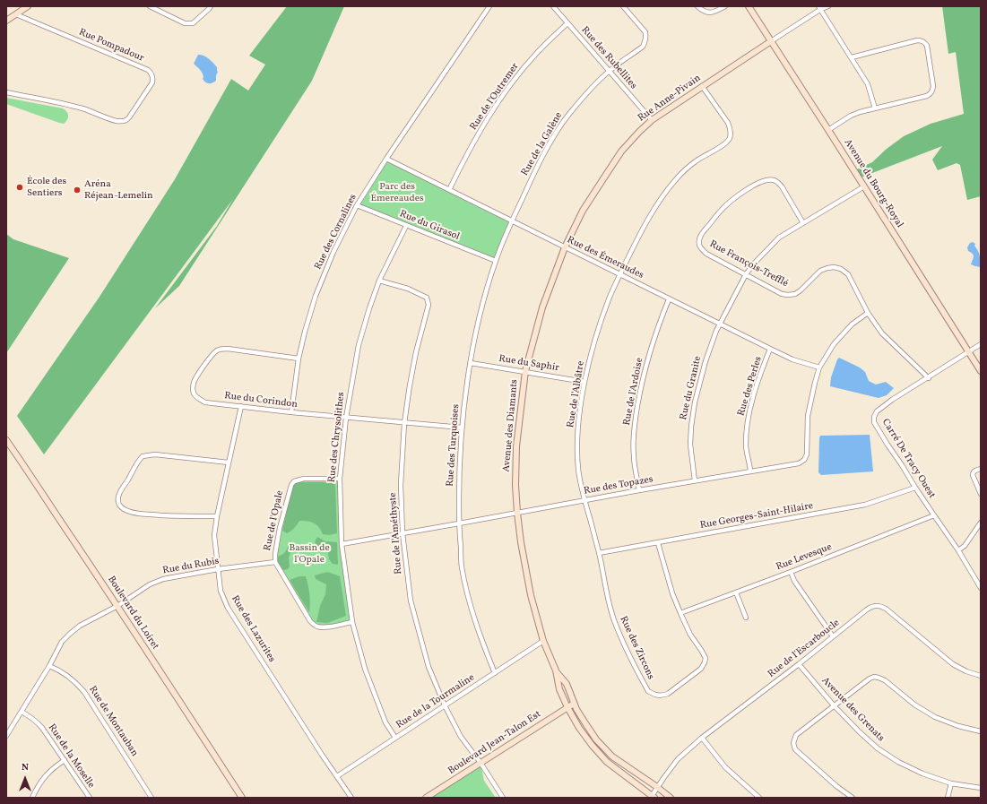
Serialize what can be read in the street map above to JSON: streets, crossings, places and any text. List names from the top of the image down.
{
  "streets": {
    "street": [
      "Rue Pompadour",
      "Rue des Rubellites",
      "Rue de l'Outremer",
      "Rue Anne-Pivain",
      "Rue de la Galène",
      "Avenue du Bourg-Royal",
      "Rue du Girasol",
      "Rue des Cornalines",
      "Rue des Émeraudes",
      "Rue François-Trefflé",
      "Rue du Saphir",
      "Rue des Perles",
      "Rue du Granite",
      "Rue de l'Ardoise",
      "Rue de l'Albâtre",
      "Rue du Corindon",
      "Avenue des Diamants",
      "Rue des Chrysolithes",
      "Rue des Turquoises",
      "Carré De Tracy Ouest",
      "Rue des Topazes",
      "Rue Georges-Saint-Hilaire",
      "Rue de l'Opale",
      "Rue de l'Améthyste",
      "Rue Levesque",
      "Rue du Rubis",
      "Boulevard du Loiret",
      "Rue des Lazurites",
      "Rue des Zircons",
      "Rue de l'Escarboucle",
      "Rue de la Tourmaline",
      "Avenue des Grenats",
      "Rue de Montauban",
      "Boulevard Jean-Talon Est",
      "Rue de la Moselle"
    ]
  },
  "crossings": [
    ["Rue des Rubellites", "Rue de l'Outremer"],
    ["Rue des Rubellites", "Rue Anne-Pivain"],
    ["Rue des Rubellites", "Rue de la Galène"],
    ["Rue de l'Outremer", "Rue des Émeraudes"],
    ["Rue Anne-Pivain", "Avenue du Bourg-Royal"],
    ["Rue Anne-Pivain", "Rue des Émeraudes"],
    ["Rue Anne-Pivain", "Rue de l'Albâtre"],
    ["Rue Anne-Pivain", "Avenue des Diamants"],
    ["Rue de la Galène", "Rue des Émeraudes"],
    ["Rue de la Galène", "Rue des Turquoises"],
    ["Avenue du Bourg-Royal", "Rue du Granite"],
    ["Avenue du Bourg-Royal", "Carré De Tracy Ouest"],
    ["Rue du Girasol", "Rue des Cornalines"],
    ["Rue du Girasol", "Rue des Chrysolithes"],
    ["Rue du Girasol", "Rue des Turquoises"],
    ["Rue des Cornalines", "Rue des Émeraudes"],
    ["Rue des Cornalines", "Rue du Corindon"],
    ["Rue des Émeraudes", "Rue des Perles"],
    ["Rue des Émeraudes", "Rue du Granite"],
    ["Rue des Émeraudes", "Rue de l'Ardoise"],
    ["Rue des Émeraudes", "Rue de l'Albâtre"],
    ["Rue des Émeraudes", "Avenue des Diamants"],
    ["Rue des Émeraudes", "Rue des Turquoises"],
    ["Rue des Émeraudes", "Rue des Topazes"],
    ["Rue François-Trefflé", "Rue du Granite"],
    ["Rue François-Trefflé", "Carré De Tracy Ouest"],
    ["Rue du Saphir", "Rue de l'Albâtre"],
    ["Rue du Saphir", "Avenue des Diamants"],
    ["Rue du Saphir", "Rue des Turquoises"],
    ["Rue des Perles", "Rue des Topazes"],
    ["Rue du Granite", "Rue des Topazes"],
    ["Rue de l'Ardoise", "Rue des Topazes"],
    ["Rue de l'Albâtre", "Rue des Topazes"],
    ["Rue de l'Albâtre", "Rue des Zircons"],
    ["Rue du Corindon", "Rue des Chrysolithes"],
    ["Rue du Corindon", "Rue des Turquoises"],
    ["Rue du Corindon", "Rue de l'Améthyste"],
    ["Rue du Corindon", "Rue des Lazurites"],
    ["Avenue des Diamants", "Rue des Topazes"],
    ["Avenue des Diamants", "Rue de l'Escarboucle"],
    ["Avenue des Diamants", "Rue de la Tourmaline"],
    ["Avenue des Diamants", "Boulevard Jean-Talon Est"],
    ["Rue des Chrysolithes", "Rue des Topazes"],
    ["Rue des Chrysolithes", "Rue de l'Opale"],
    ["Rue des Chrysolithes", "Rue de l'Améthyste"],
    ["Rue des Chrysolithes", "Rue de la Tourmaline"],
    ["Rue des Turquoises", "Rue des Topazes"],
    ["Rue des Turquoises", "Rue de la Tourmaline"],
    ["Carré De Tracy Ouest", "Rue Georges-Saint-Hilaire"],
    ["Carré De Tracy Ouest", "Rue Levesque"],
    ["Rue des Topazes", "Rue de l'Améthyste"],
    ["Rue des Topazes", "Rue des Zircons"],
    ["Rue Georges-Saint-Hilaire", "Rue des Zircons"],
    ["Rue de l'Opale", "Rue du Rubis"],
    ["Rue de l'Améthyste", "Rue de la Tourmaline"],
    ["Rue de l'Améthyste", "Boulevard Jean-Talon Est"],
    ["Rue Levesque", "Rue des Zircons"],
    ["Rue du Rubis", "Boulevard du Loiret"],
    ["Rue du Rubis", "Rue des Lazurites"],
    ["Rue du Rubis", "Rue de Montauban"],
    ["Rue du Rubis", "Rue de la Moselle"],
    ["Rue des Lazurites", "Rue de la Tourmaline"],
    ["Rue de l'Escarboucle", "Avenue des Grenats"]
  ],
  "parks": ["Parc des Émereaudes", "Bassin de l'Opale"],
  "places": ["École des Sentiers", "Aréna Réjean‑Lemelin"],
  "north": "top"
}
